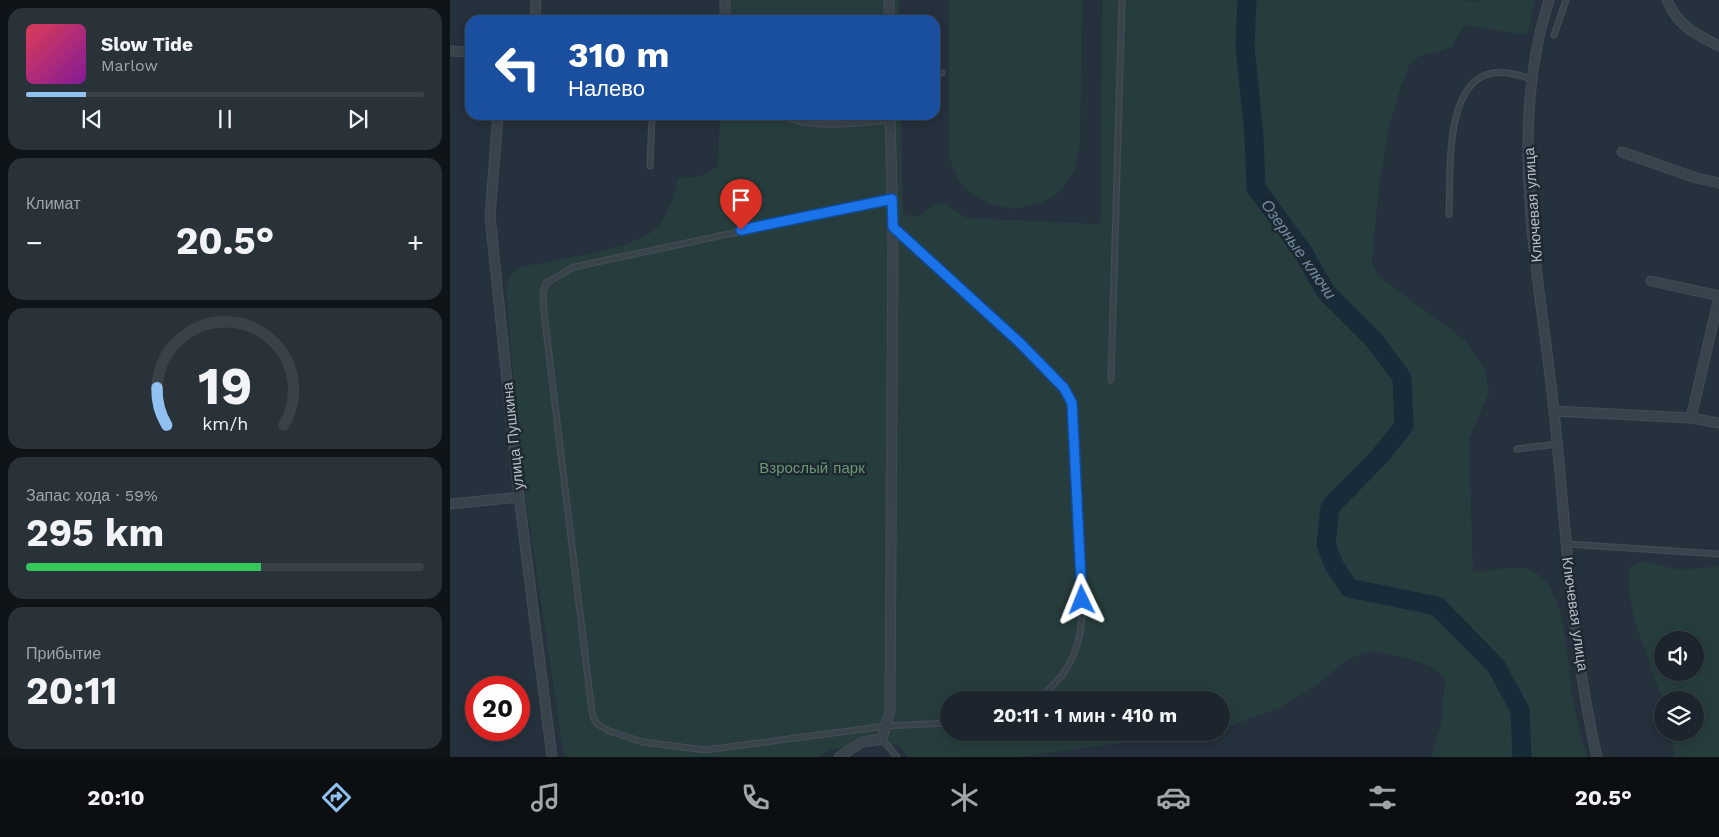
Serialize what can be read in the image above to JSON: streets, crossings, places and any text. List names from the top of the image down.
{
  "streets": {
    "street": ["Ключевая улица", "улица Пушкина"]
  },
  "water": ["Озерные ключи"],
  "parks": ["Взрослый парк"],
  "page": {
    "turn": ["310 m", "Налево"],
    "song": ["Slow Tide", "Marlow"],
    "tile": [
      "Климат",
      ["Запас хода · 59%", "295 km"],
      ["Прибытие", "20:11"]
    ],
    "heat": ["−", "20.5°", "+"],
    "limit": "20",
    "trip": "20:11 · 1 мин · 410 m",
    "tabs": ["20:10", "20.5°"],
    "gauge": ["19", "km/h"]
  }
}
